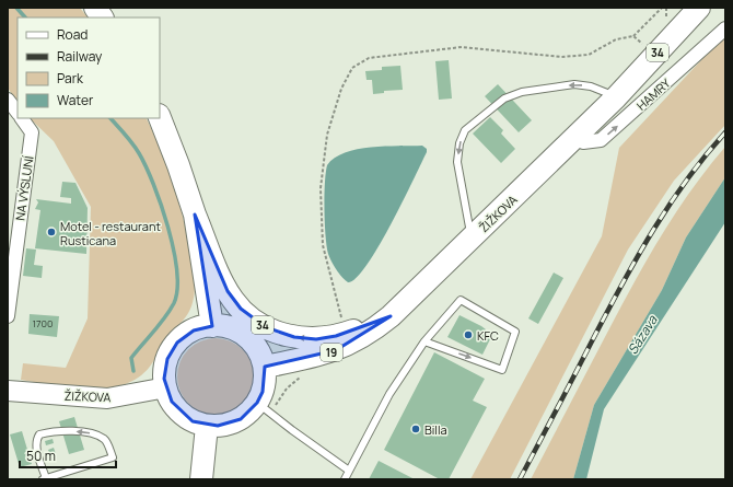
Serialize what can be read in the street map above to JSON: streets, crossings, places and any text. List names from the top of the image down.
{
  "streets": {
    "main road": ["34", "ŽIŽKOVA", "19"],
    "street": ["HAMRY", "NA VÝSLUNÍ"]
  },
  "crossings": [
    ["34", "ŽIŽKOVA"],
    ["HAMRY", "ŽIŽKOVA"]
  ],
  "one_way": ["HAMRY"],
  "water": ["Sázava"],
  "places": ["Motel - restaurant Rusticana", "KFC", "Billa"],
  "house_numbers": ["1700"],
  "legend": [
    "Road",
    "Railway",
    "Park",
    "Water"
  ],
  "scale_bar": "50 m"
}
